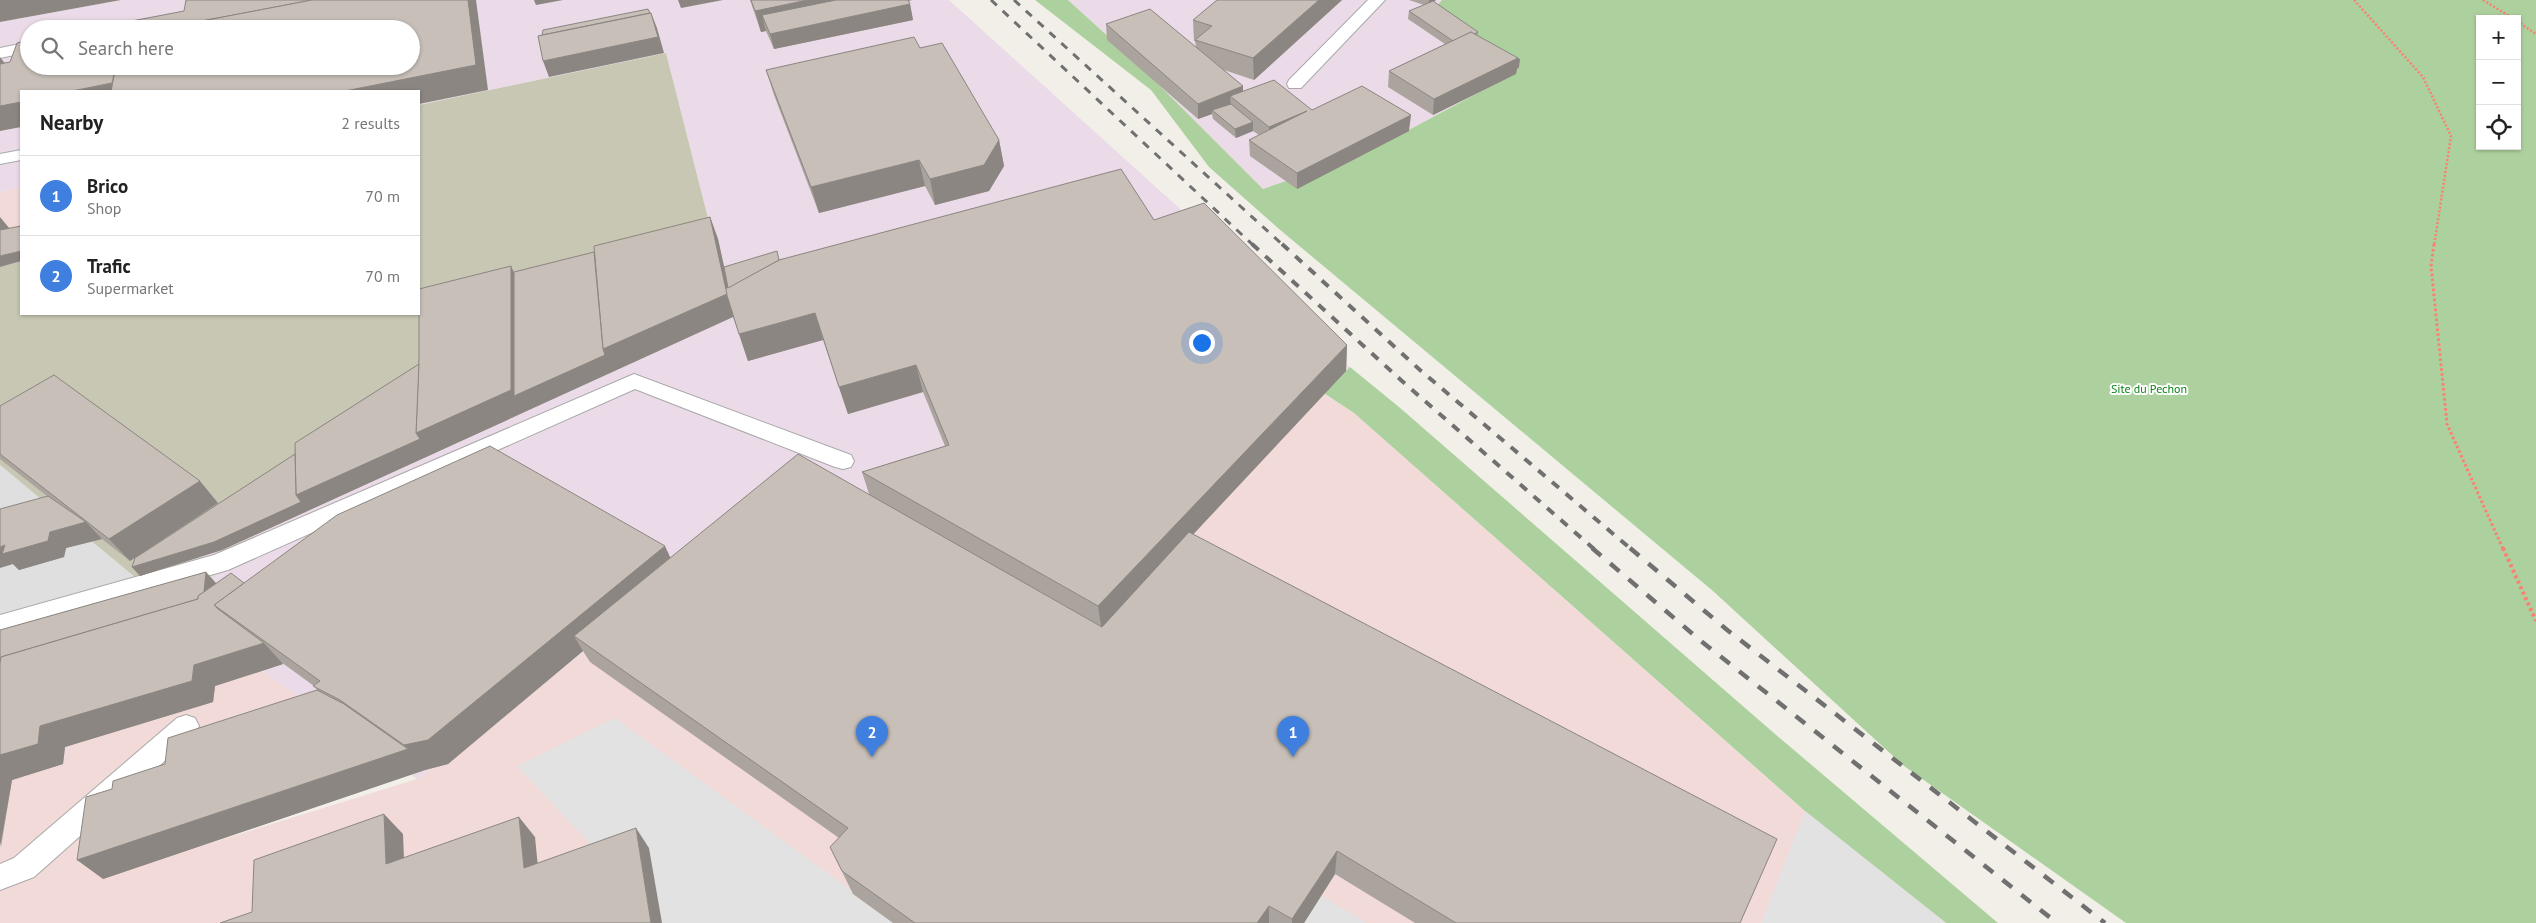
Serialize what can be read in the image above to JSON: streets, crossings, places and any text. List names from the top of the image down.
{
  "parks": ["Site du Pechon"],
  "page": {
    "map_buttons": ["+", "−"],
    "search": "Search here",
    "heading": ["Nearby", "2 results"],
    "list": [
      {
        "mark": "1",
        "name": "Brico",
        "note": "Shop",
        "value": "70 m"
      },
      {
        "mark": "2",
        "name": "Trafic",
        "note": "Supermarket",
        "value": "70 m"
      }
    ],
    "pins": ["1", "2"]
  }
}
